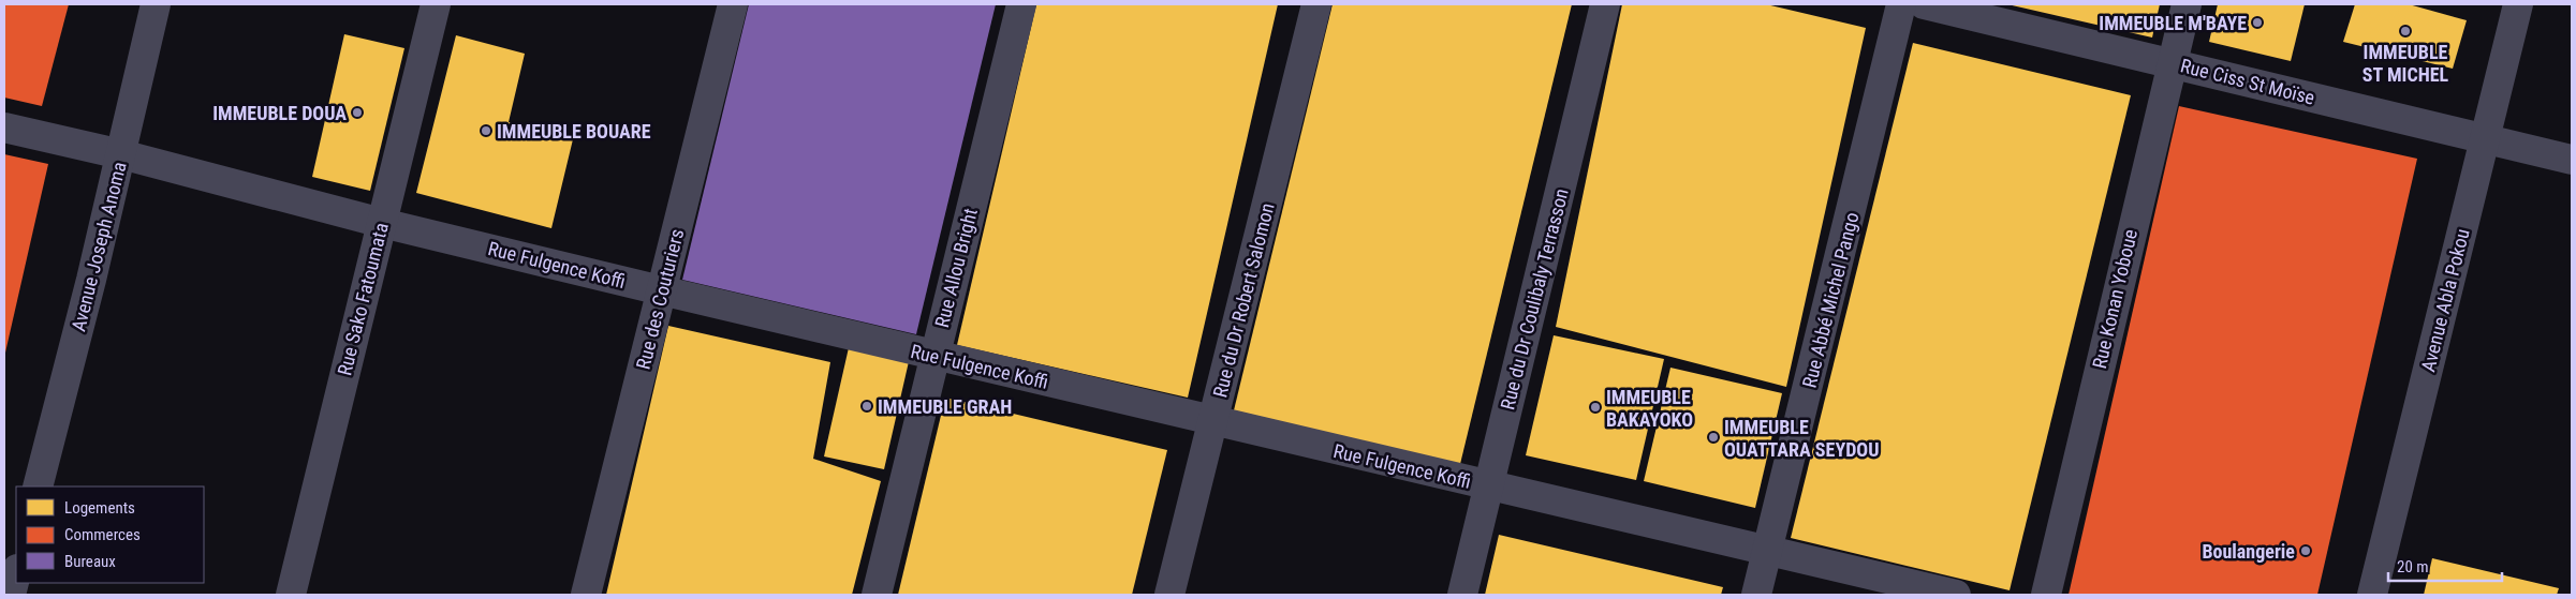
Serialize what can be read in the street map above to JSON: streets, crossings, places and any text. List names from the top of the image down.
{
  "streets": {
    "street": [
      "Rue Ciss St Moïse",
      "Avenue Joseph Anoma",
      "Rue Fulgence Koffi",
      "Rue Allou Bright",
      "Rue Sako Fatoumata",
      "Rue des Couturiers",
      "Rue du Dr Coulibaly Terrasson",
      "Rue Konan Yoboue",
      "Rue du Dr Robert Salomon",
      "Rue Abbé Michel Pango",
      "Avenue Abla Pokou"
    ]
  },
  "crossings": [
    ["Rue Ciss St Moïse", "Rue Konan Yoboue"],
    ["Rue Ciss St Moïse", "Avenue Abla Pokou"],
    ["Avenue Joseph Anoma", "Rue Fulgence Koffi"],
    ["Rue Fulgence Koffi", "Rue Allou Bright"],
    ["Rue Fulgence Koffi", "Rue Sako Fatoumata"],
    ["Rue Fulgence Koffi", "Rue des Couturiers"],
    ["Rue Fulgence Koffi", "Rue du Dr Coulibaly Terrasson"],
    ["Rue Fulgence Koffi", "Rue du Dr Robert Salomon"],
    ["Rue Fulgence Koffi", "Rue Abbé Michel Pango"]
  ],
  "places": [
    "IMMEUBLE M'BAYE",
    "IMMEUBLE ST MICHEL",
    "IMMEUBLE DOUA",
    "IMMEUBLE BOUARE",
    "IMMEUBLE GRAH",
    "IMMEUBLE BAKAYOKO",
    "IMMEUBLE OUATTARA SEYDOU",
    "Boulangerie"
  ],
  "legend": ["Logements", "Commerces", "Bureaux"],
  "scale_bar": "20 m"
}
